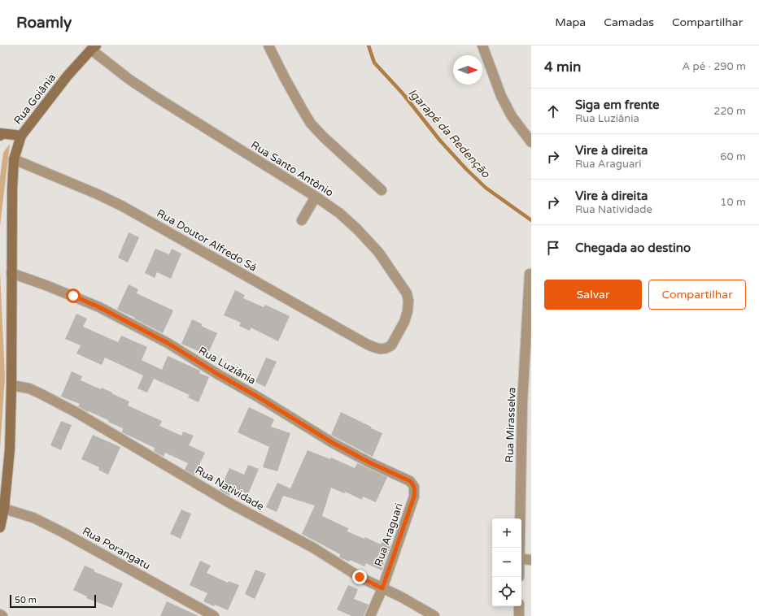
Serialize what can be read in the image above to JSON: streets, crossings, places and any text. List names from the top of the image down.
{
  "streets": {
    "street": [
      "Rua Goiânia",
      "Rua Santo Antônio",
      "Rua Doutor Alfredo Sá",
      "Rua Luziânia",
      "Rua Mirasselva",
      "Rua Natividade",
      "Rua Araguari",
      "Rua Porangatu"
    ]
  },
  "crossings": [
    ["Rua Goiânia", "Rua Santo Antônio"],
    ["Rua Goiânia", "Rua Doutor Alfredo Sá"],
    ["Rua Goiânia", "Rua Luziânia"],
    ["Rua Goiânia", "Rua Natividade"],
    ["Rua Goiânia", "Rua Porangatu"],
    ["Rua Santo Antônio", "Rua Doutor Alfredo Sá"],
    ["Rua Luziânia", "Rua Araguari"],
    ["Rua Natividade", "Rua Araguari"]
  ],
  "water": ["Igarapé da Redenção"],
  "scale_bar": "50 m",
  "north": "right",
  "page": {
    "header": "Roamly",
    "nav": ["Mapa", "Camadas", "Compartilhar"],
    "heading": ["4 min", "A pé · 290 m"],
    "list": [
      ["Siga em frente", "Rua Luziânia", "220 m"],
      ["Vire à direita", "Rua Araguari", "60 m"],
      ["Vire à direita", "Rua Natividade", "10 m"],
      "Chegada ao destino"
    ],
    "buttons": ["Salvar", "Compartilhar"],
    "map_buttons": ["+", "−"],
    "scale": "50 m"
  }
}
